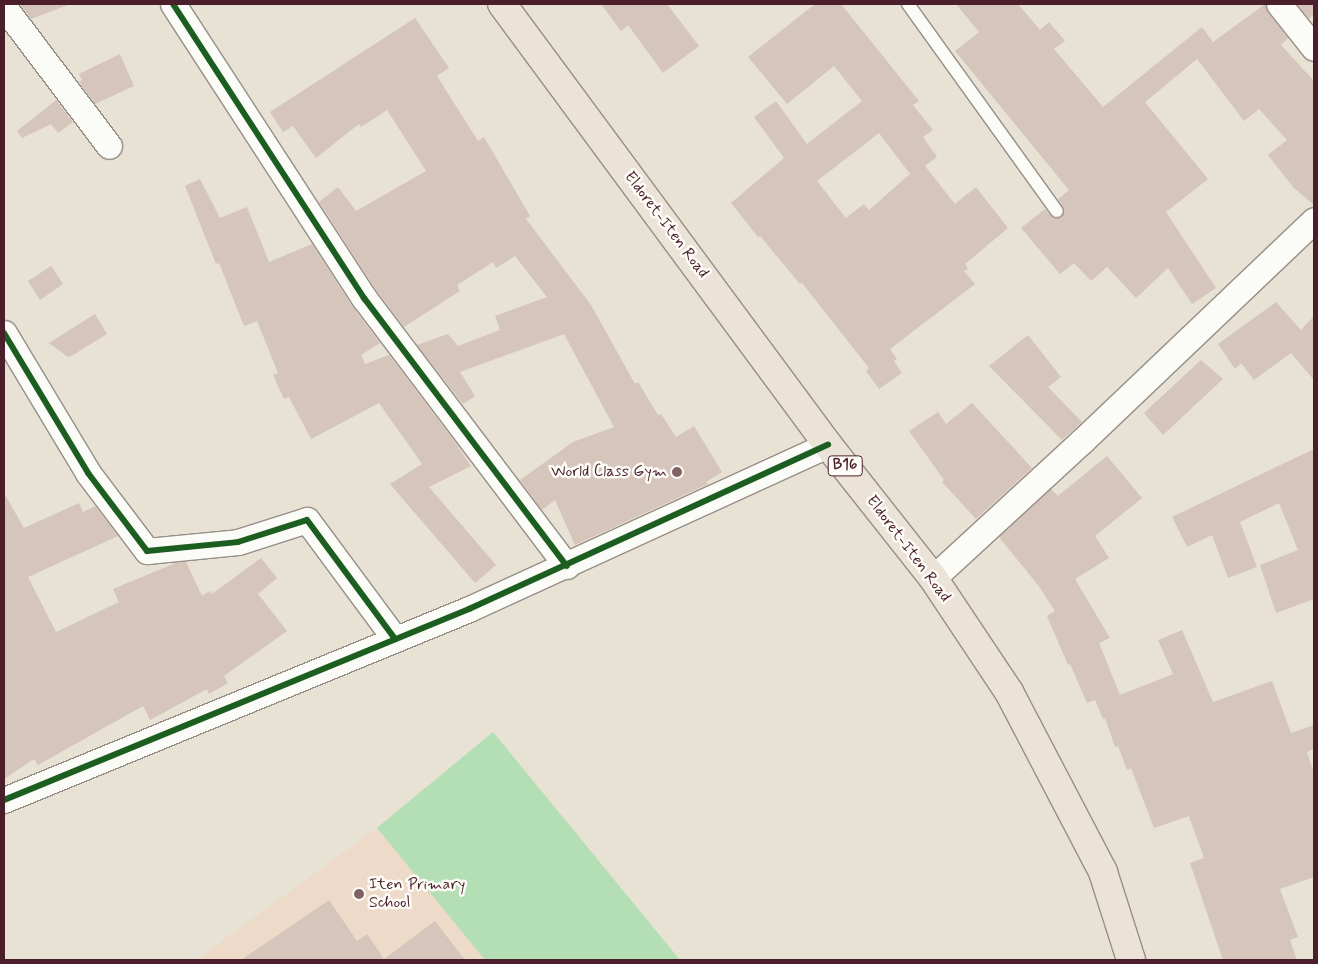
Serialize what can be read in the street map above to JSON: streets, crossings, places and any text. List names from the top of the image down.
{
  "streets": {
    "main road": ["Eldoret-Iten Road", "B16"]
  },
  "places": ["World Class Gym", "Iten Primary School"]
}
